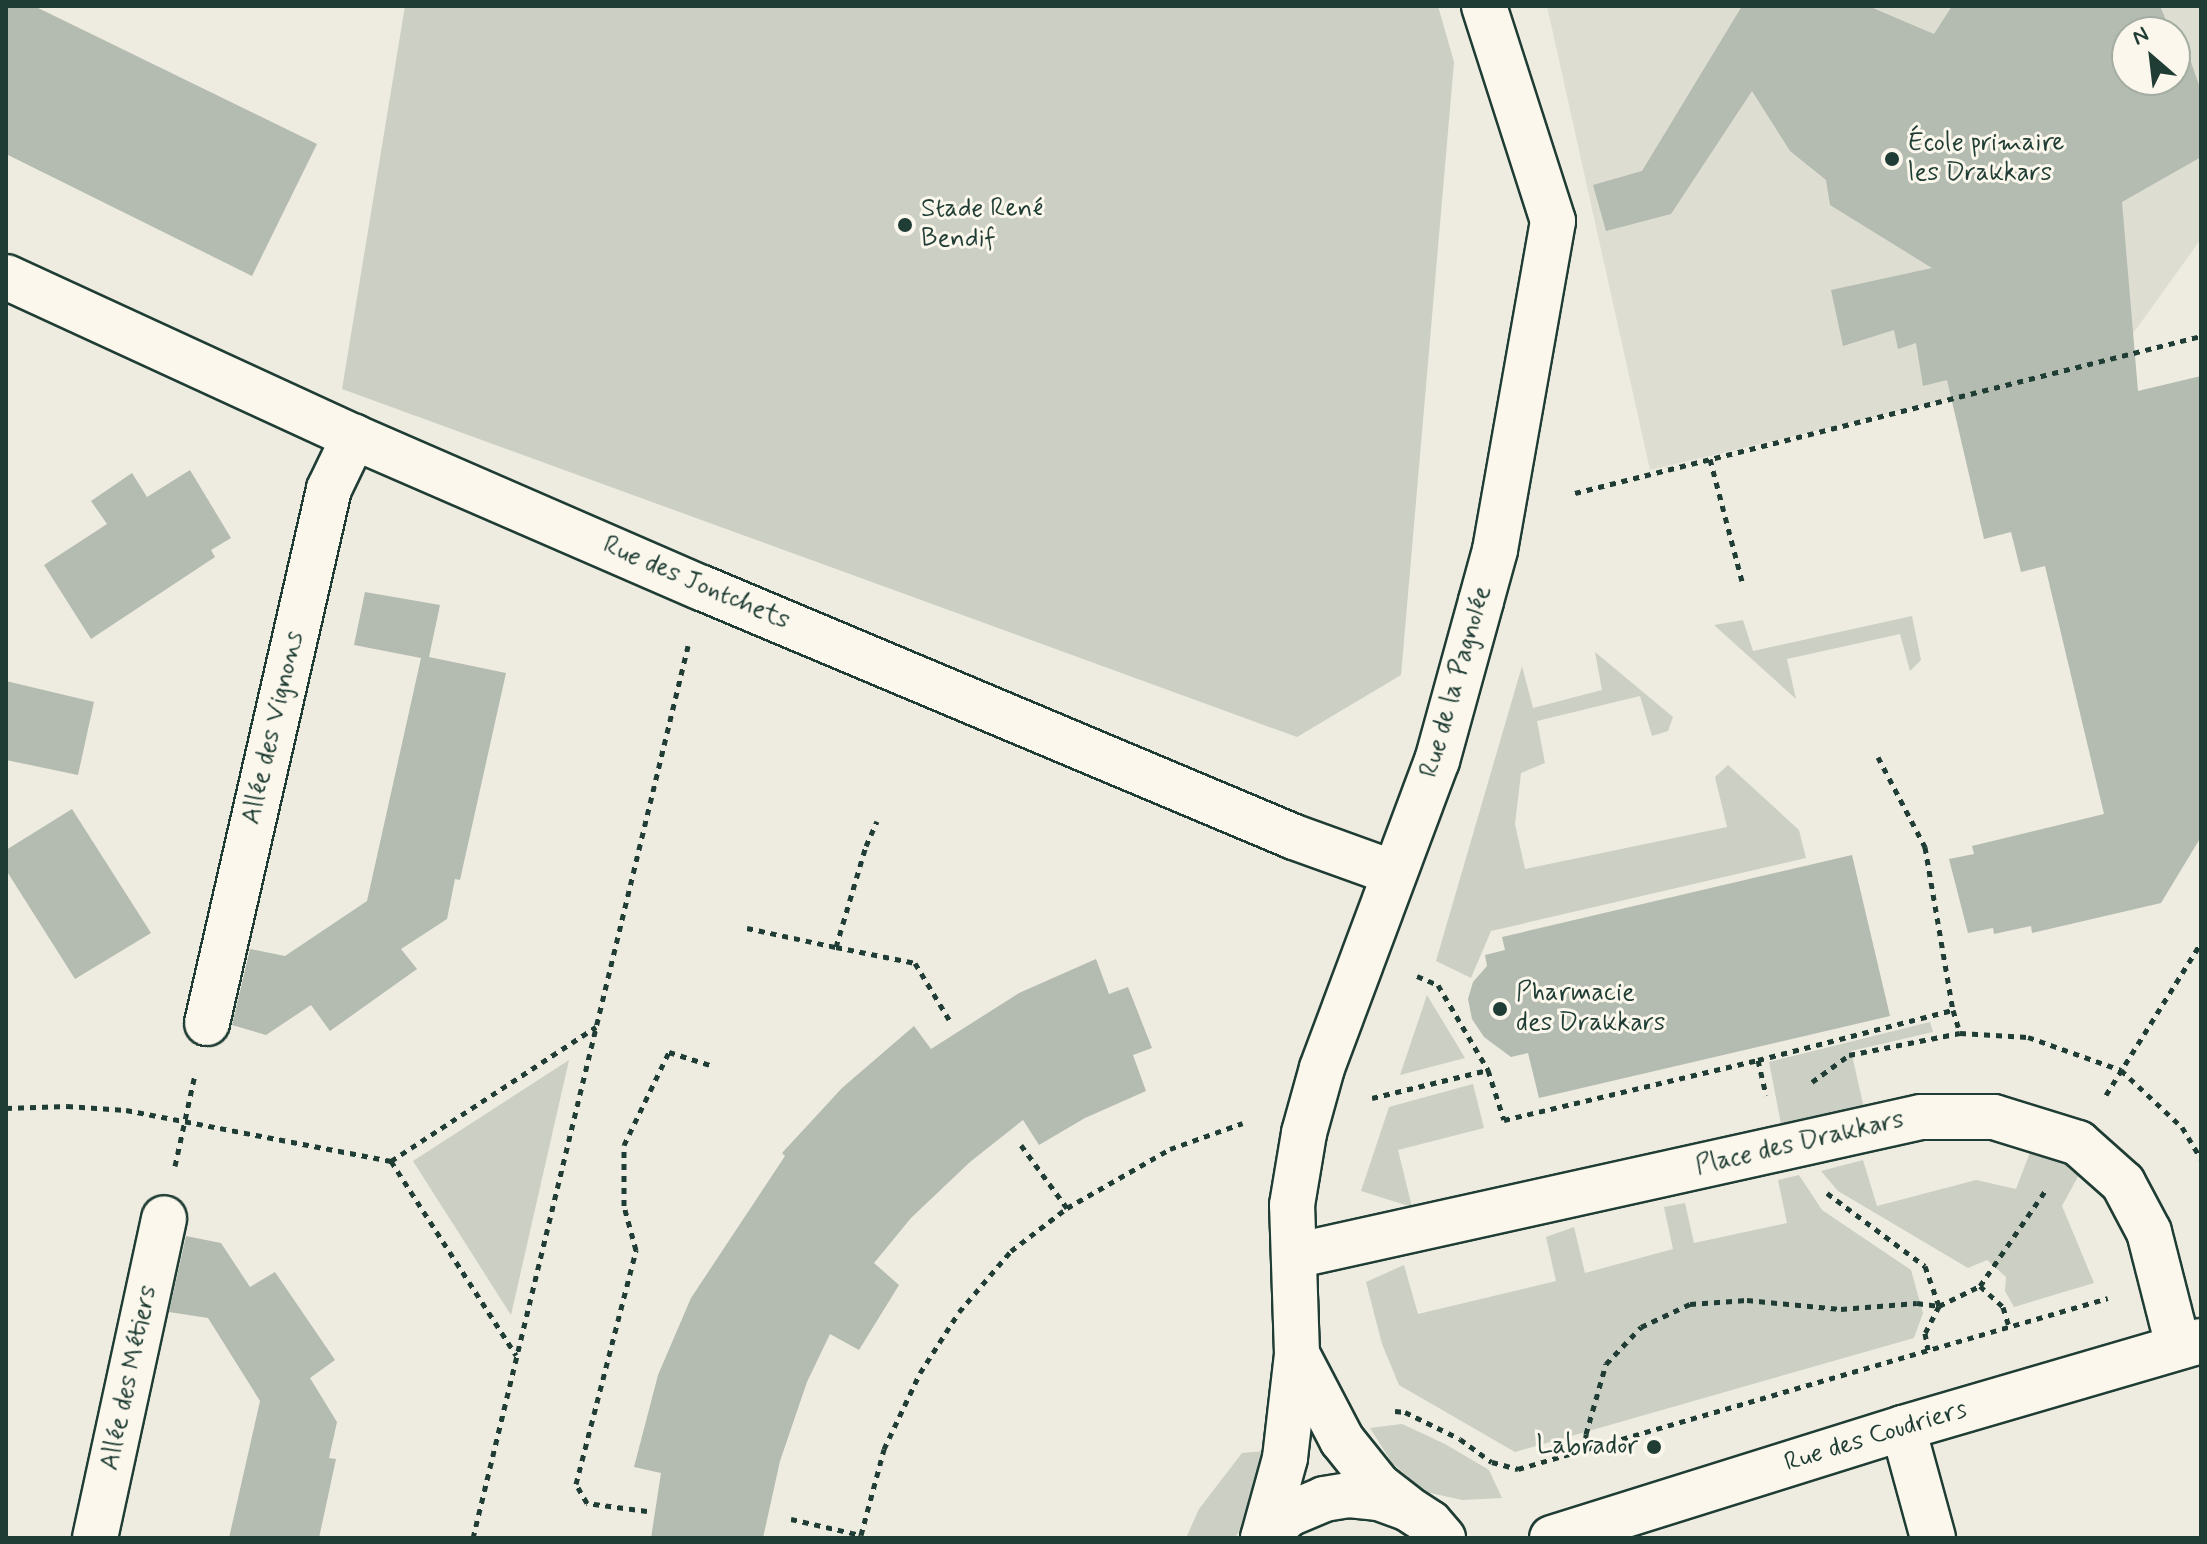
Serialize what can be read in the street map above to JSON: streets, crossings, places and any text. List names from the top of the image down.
{
  "streets": {
    "street": [
      "Rue des Jontchets",
      "Rue de la Pagnolée",
      "Allée des Vignons",
      "Place des Drakkars",
      "Allée des Métiers",
      "Rue des Coudriers"
    ]
  },
  "crossings": [
    ["Rue des Jontchets", "Rue de la Pagnolée"],
    ["Rue des Jontchets", "Allée des Vignons"],
    ["Rue de la Pagnolée", "Place des Drakkars"],
    ["Place des Drakkars", "Rue des Coudriers"]
  ],
  "places": [
    "École primaire les Drakkars",
    "Stade René Bendif",
    "Pharmacie des Drakkars",
    "Labrador"
  ],
  "north": "top left"
}
